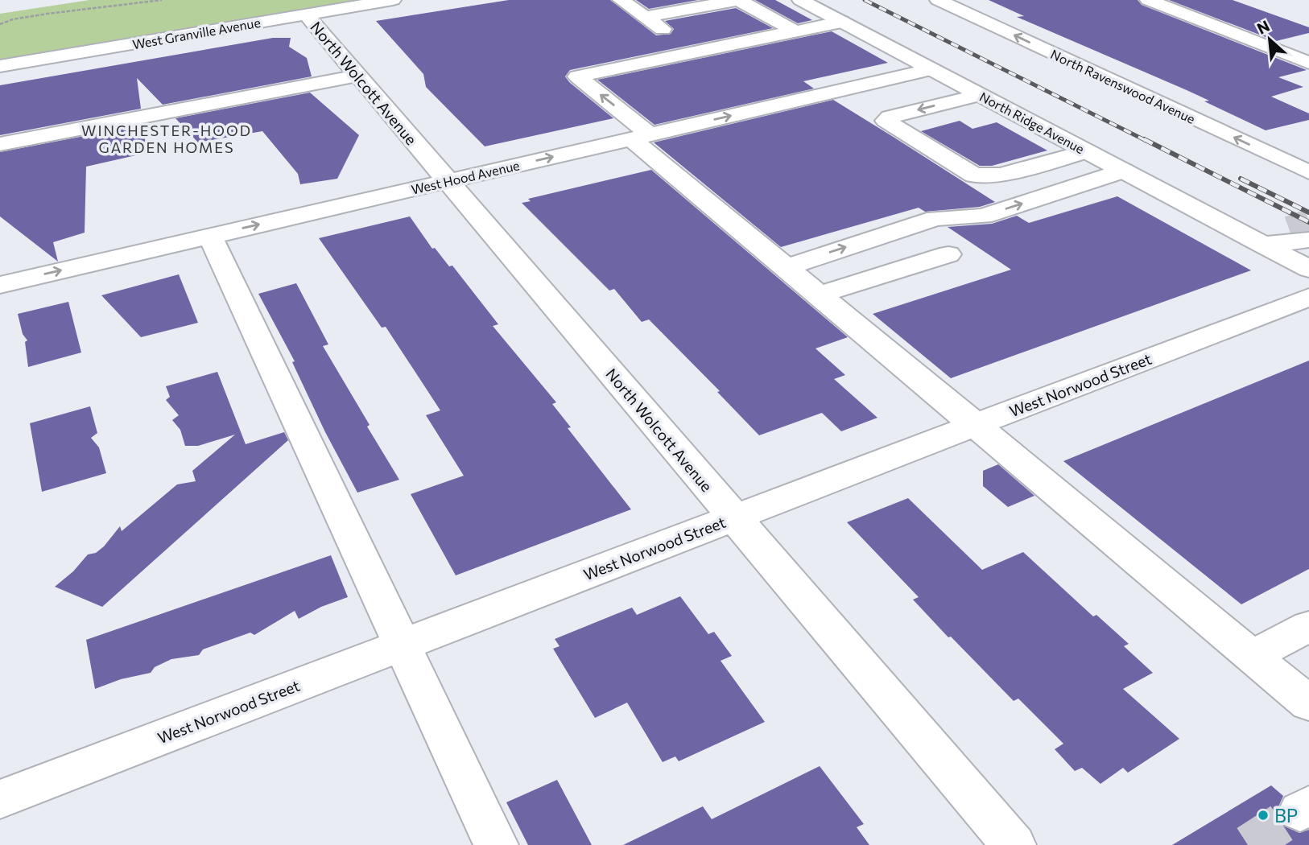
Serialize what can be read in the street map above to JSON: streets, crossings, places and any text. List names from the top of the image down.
{
  "streets": {
    "street": [
      "West Granville Avenue",
      "North Wolcott Avenue",
      "North Ravenswood Avenue",
      "North Ridge Avenue",
      "West Hood Avenue",
      "West Norwood Street"
    ]
  },
  "crossings": [
    ["West Granville Avenue", "North Wolcott Avenue"],
    ["North Wolcott Avenue", "West Hood Avenue"],
    ["North Wolcott Avenue", "West Norwood Street"],
    ["North Ridge Avenue", "West Hood Avenue"]
  ],
  "districts": ["WINCHESTER-HOOD GARDEN HOMES"],
  "places": ["BP"],
  "north": "top left"
}
